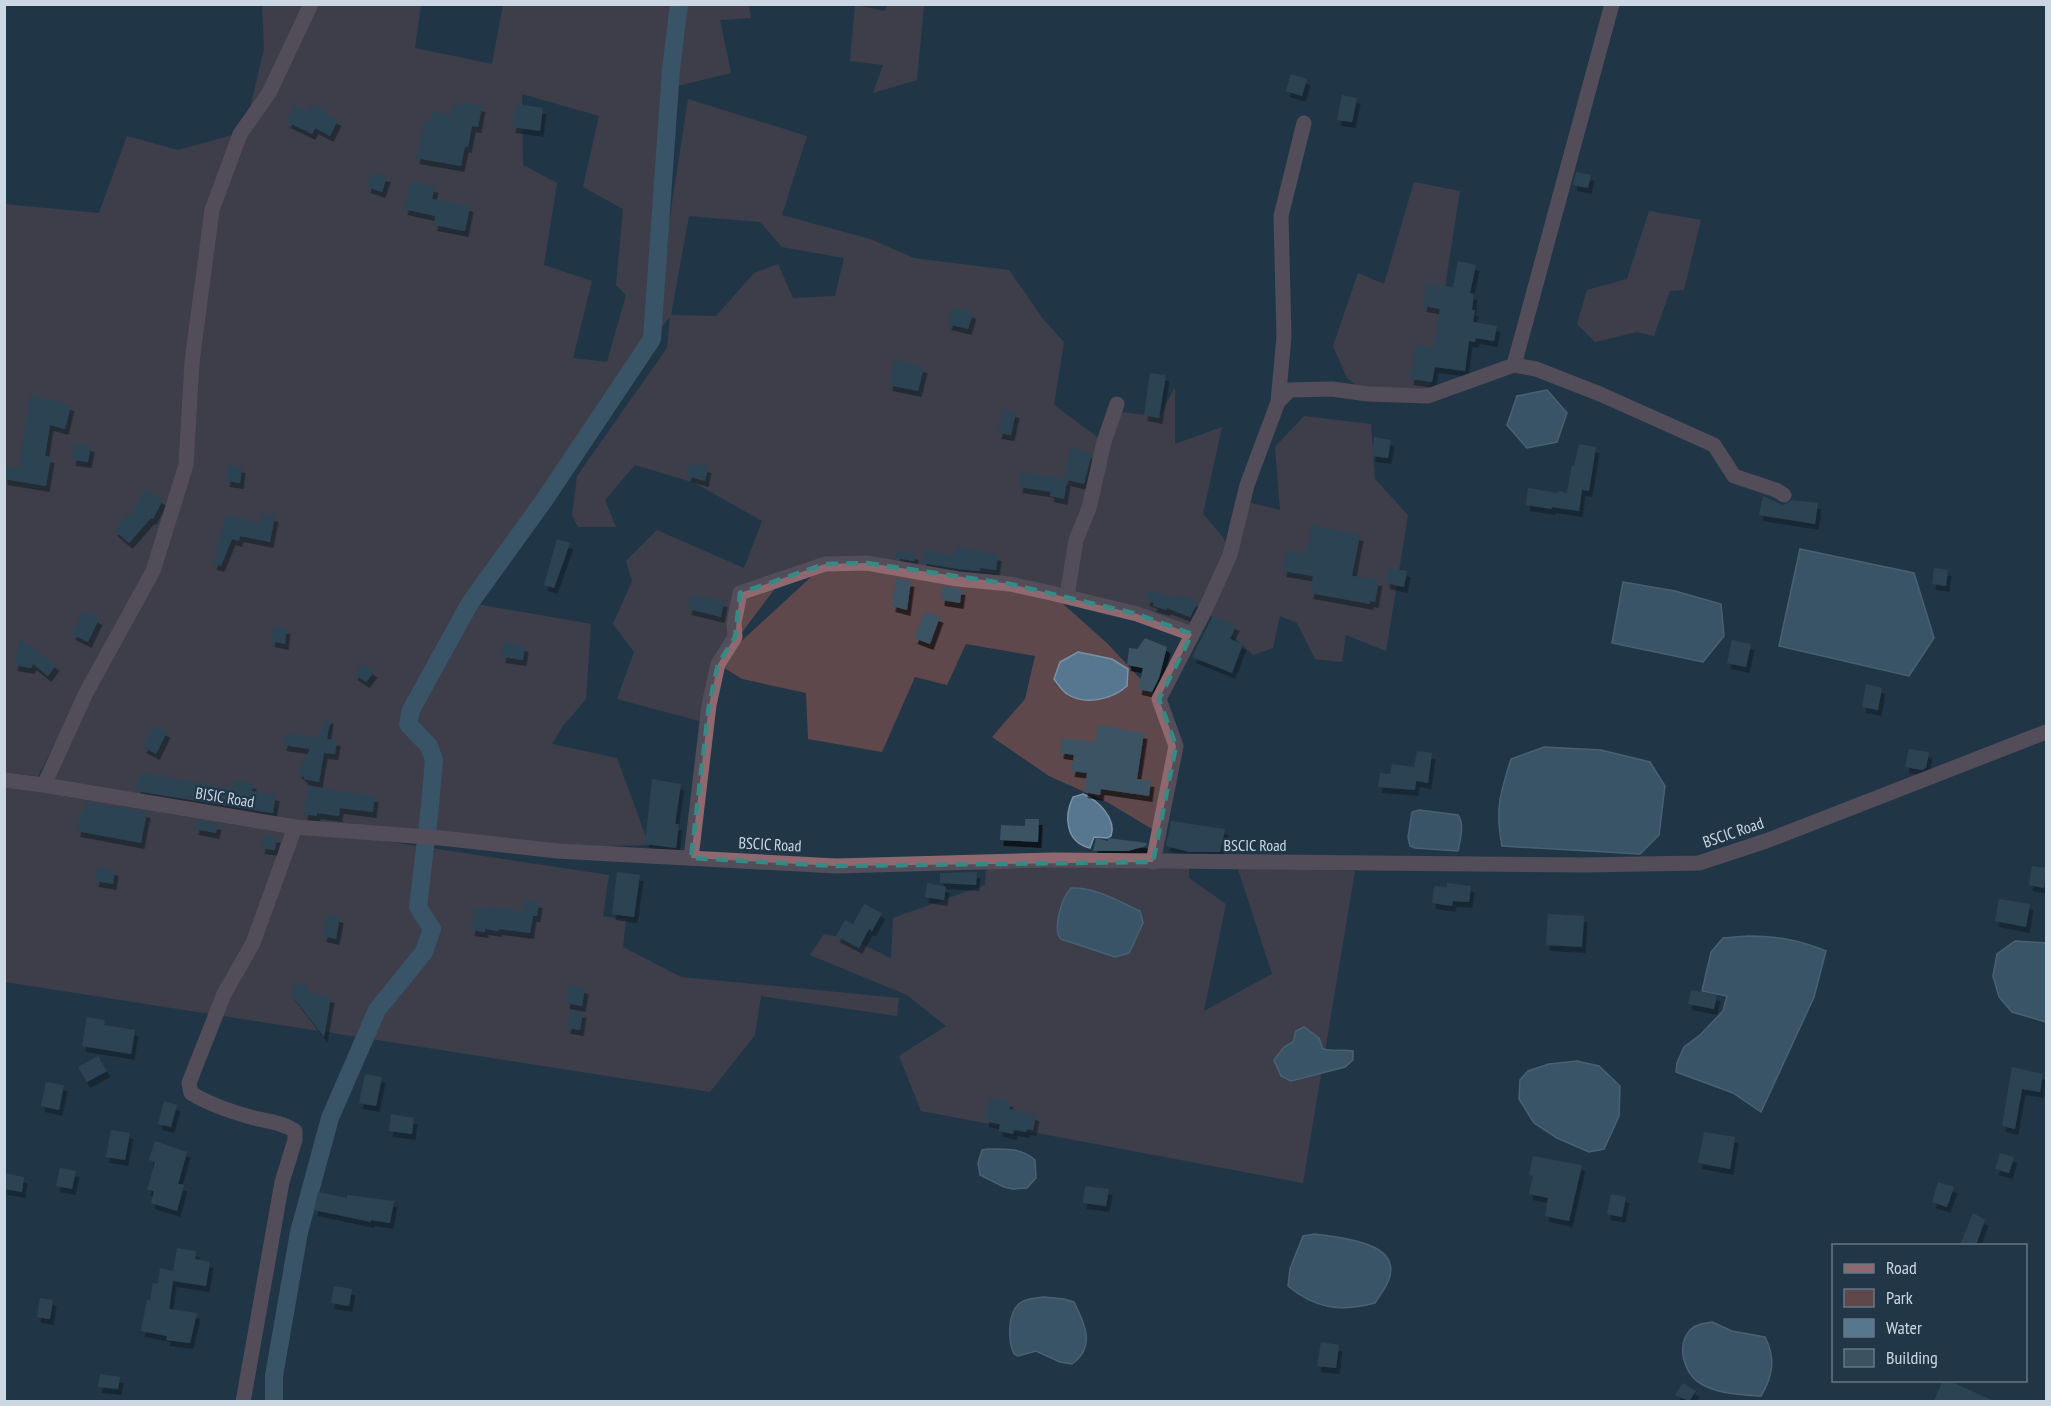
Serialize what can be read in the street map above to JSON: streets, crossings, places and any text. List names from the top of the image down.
{
  "streets": {
    "street": ["BISIC Road", "BSCIC Road"]
  },
  "crossings": [
    ["BISIC Road", "BSCIC Road"]
  ],
  "legend": [
    "Road",
    "Park",
    "Water",
    "Building"
  ]
}
